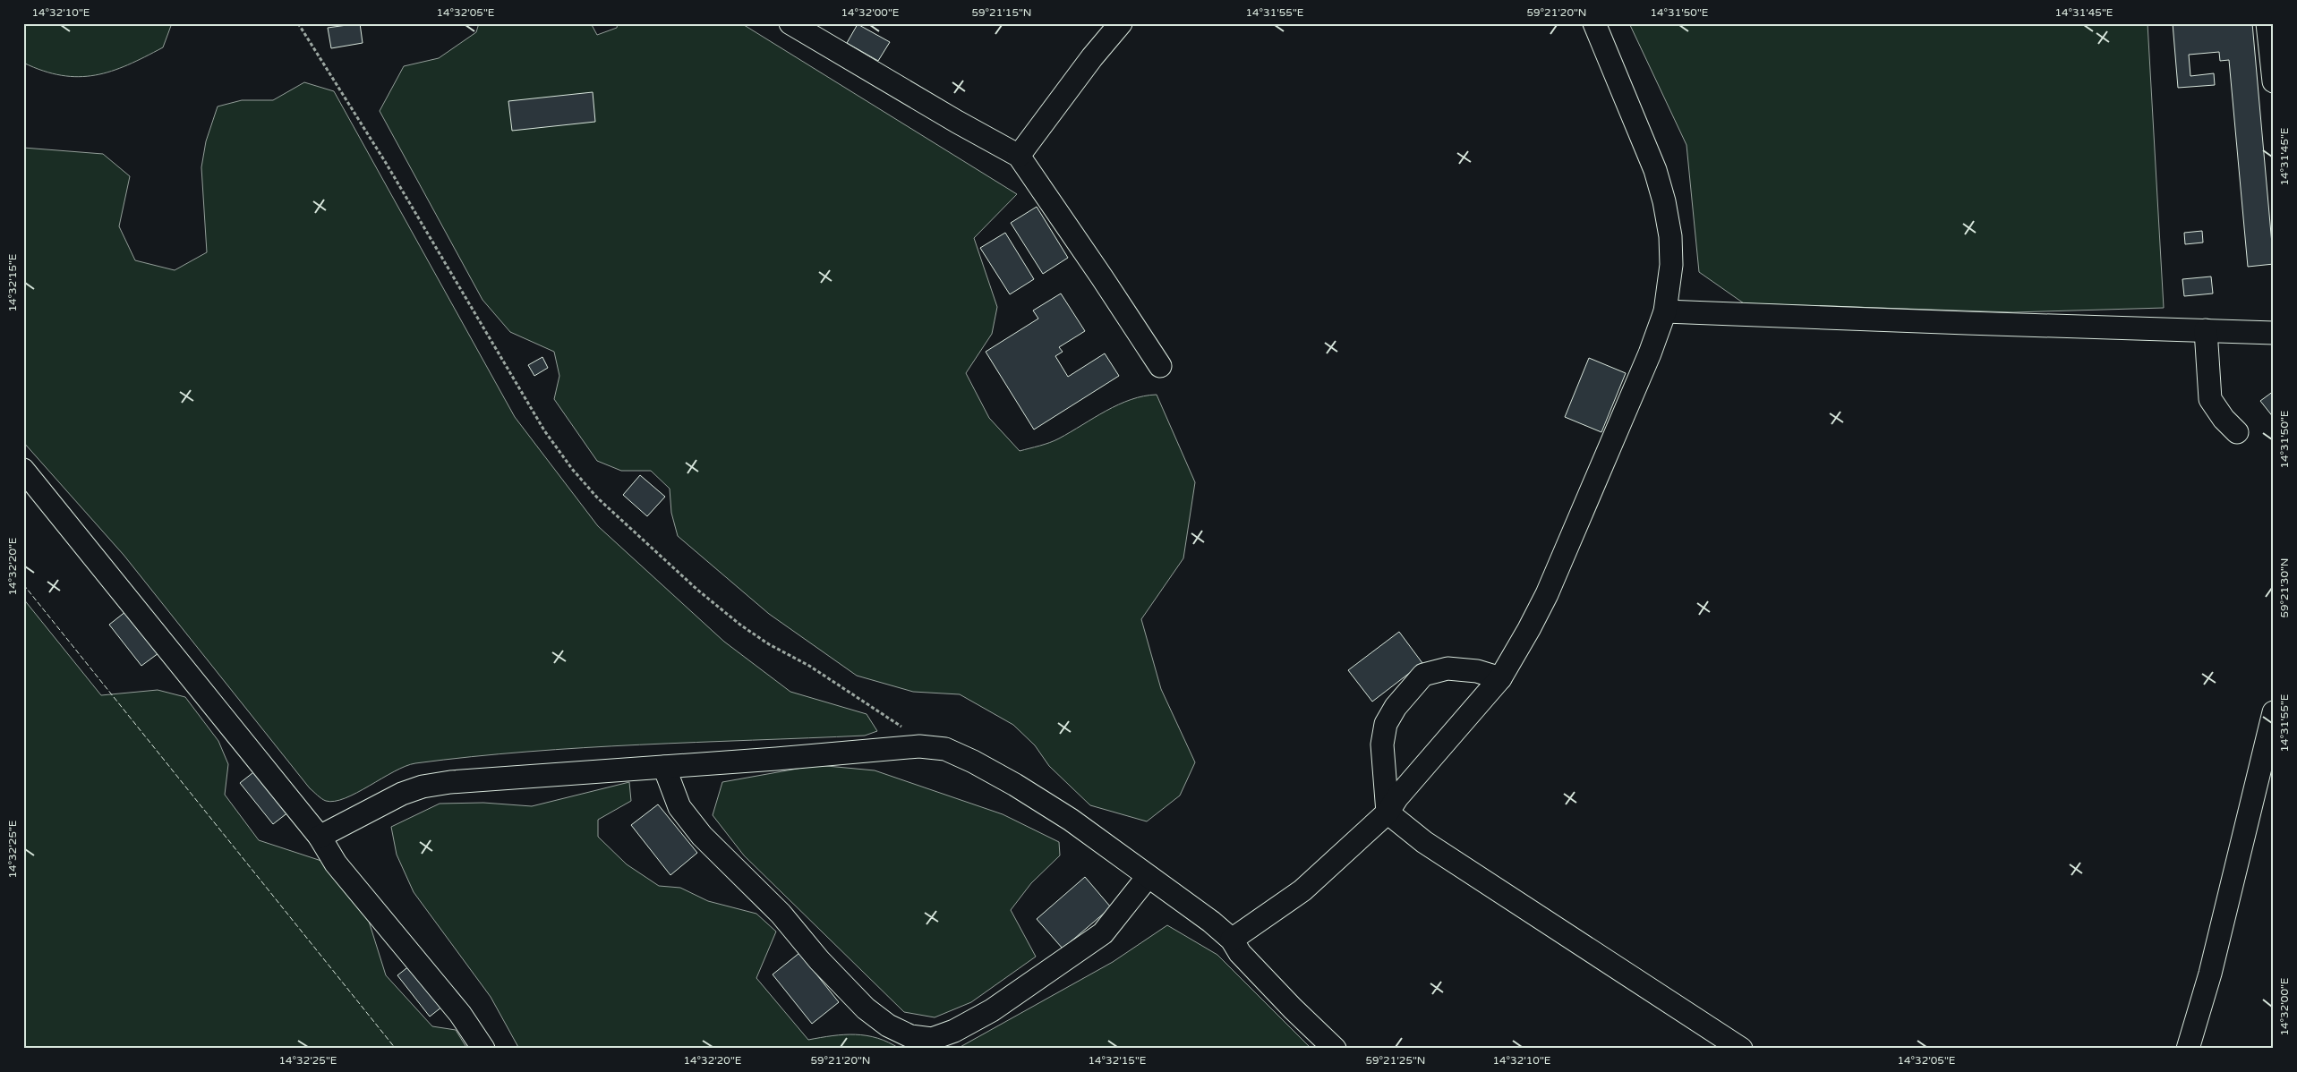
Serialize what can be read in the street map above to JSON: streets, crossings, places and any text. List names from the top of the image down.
{
  "coordinates": [
    "14°32'10\"E",
    "14°32'05\"E",
    "14°32'00\"E",
    "59°21'15\"N",
    "14°31'55\"E",
    "59°21'20\"N",
    "14°31'50\"E",
    "14°31'45\"E",
    "14°32'15\"E",
    "14°32'20\"E",
    "59°21'30\"N",
    "14°32'25\"E",
    "59°21'25\"N"
  ]
}
